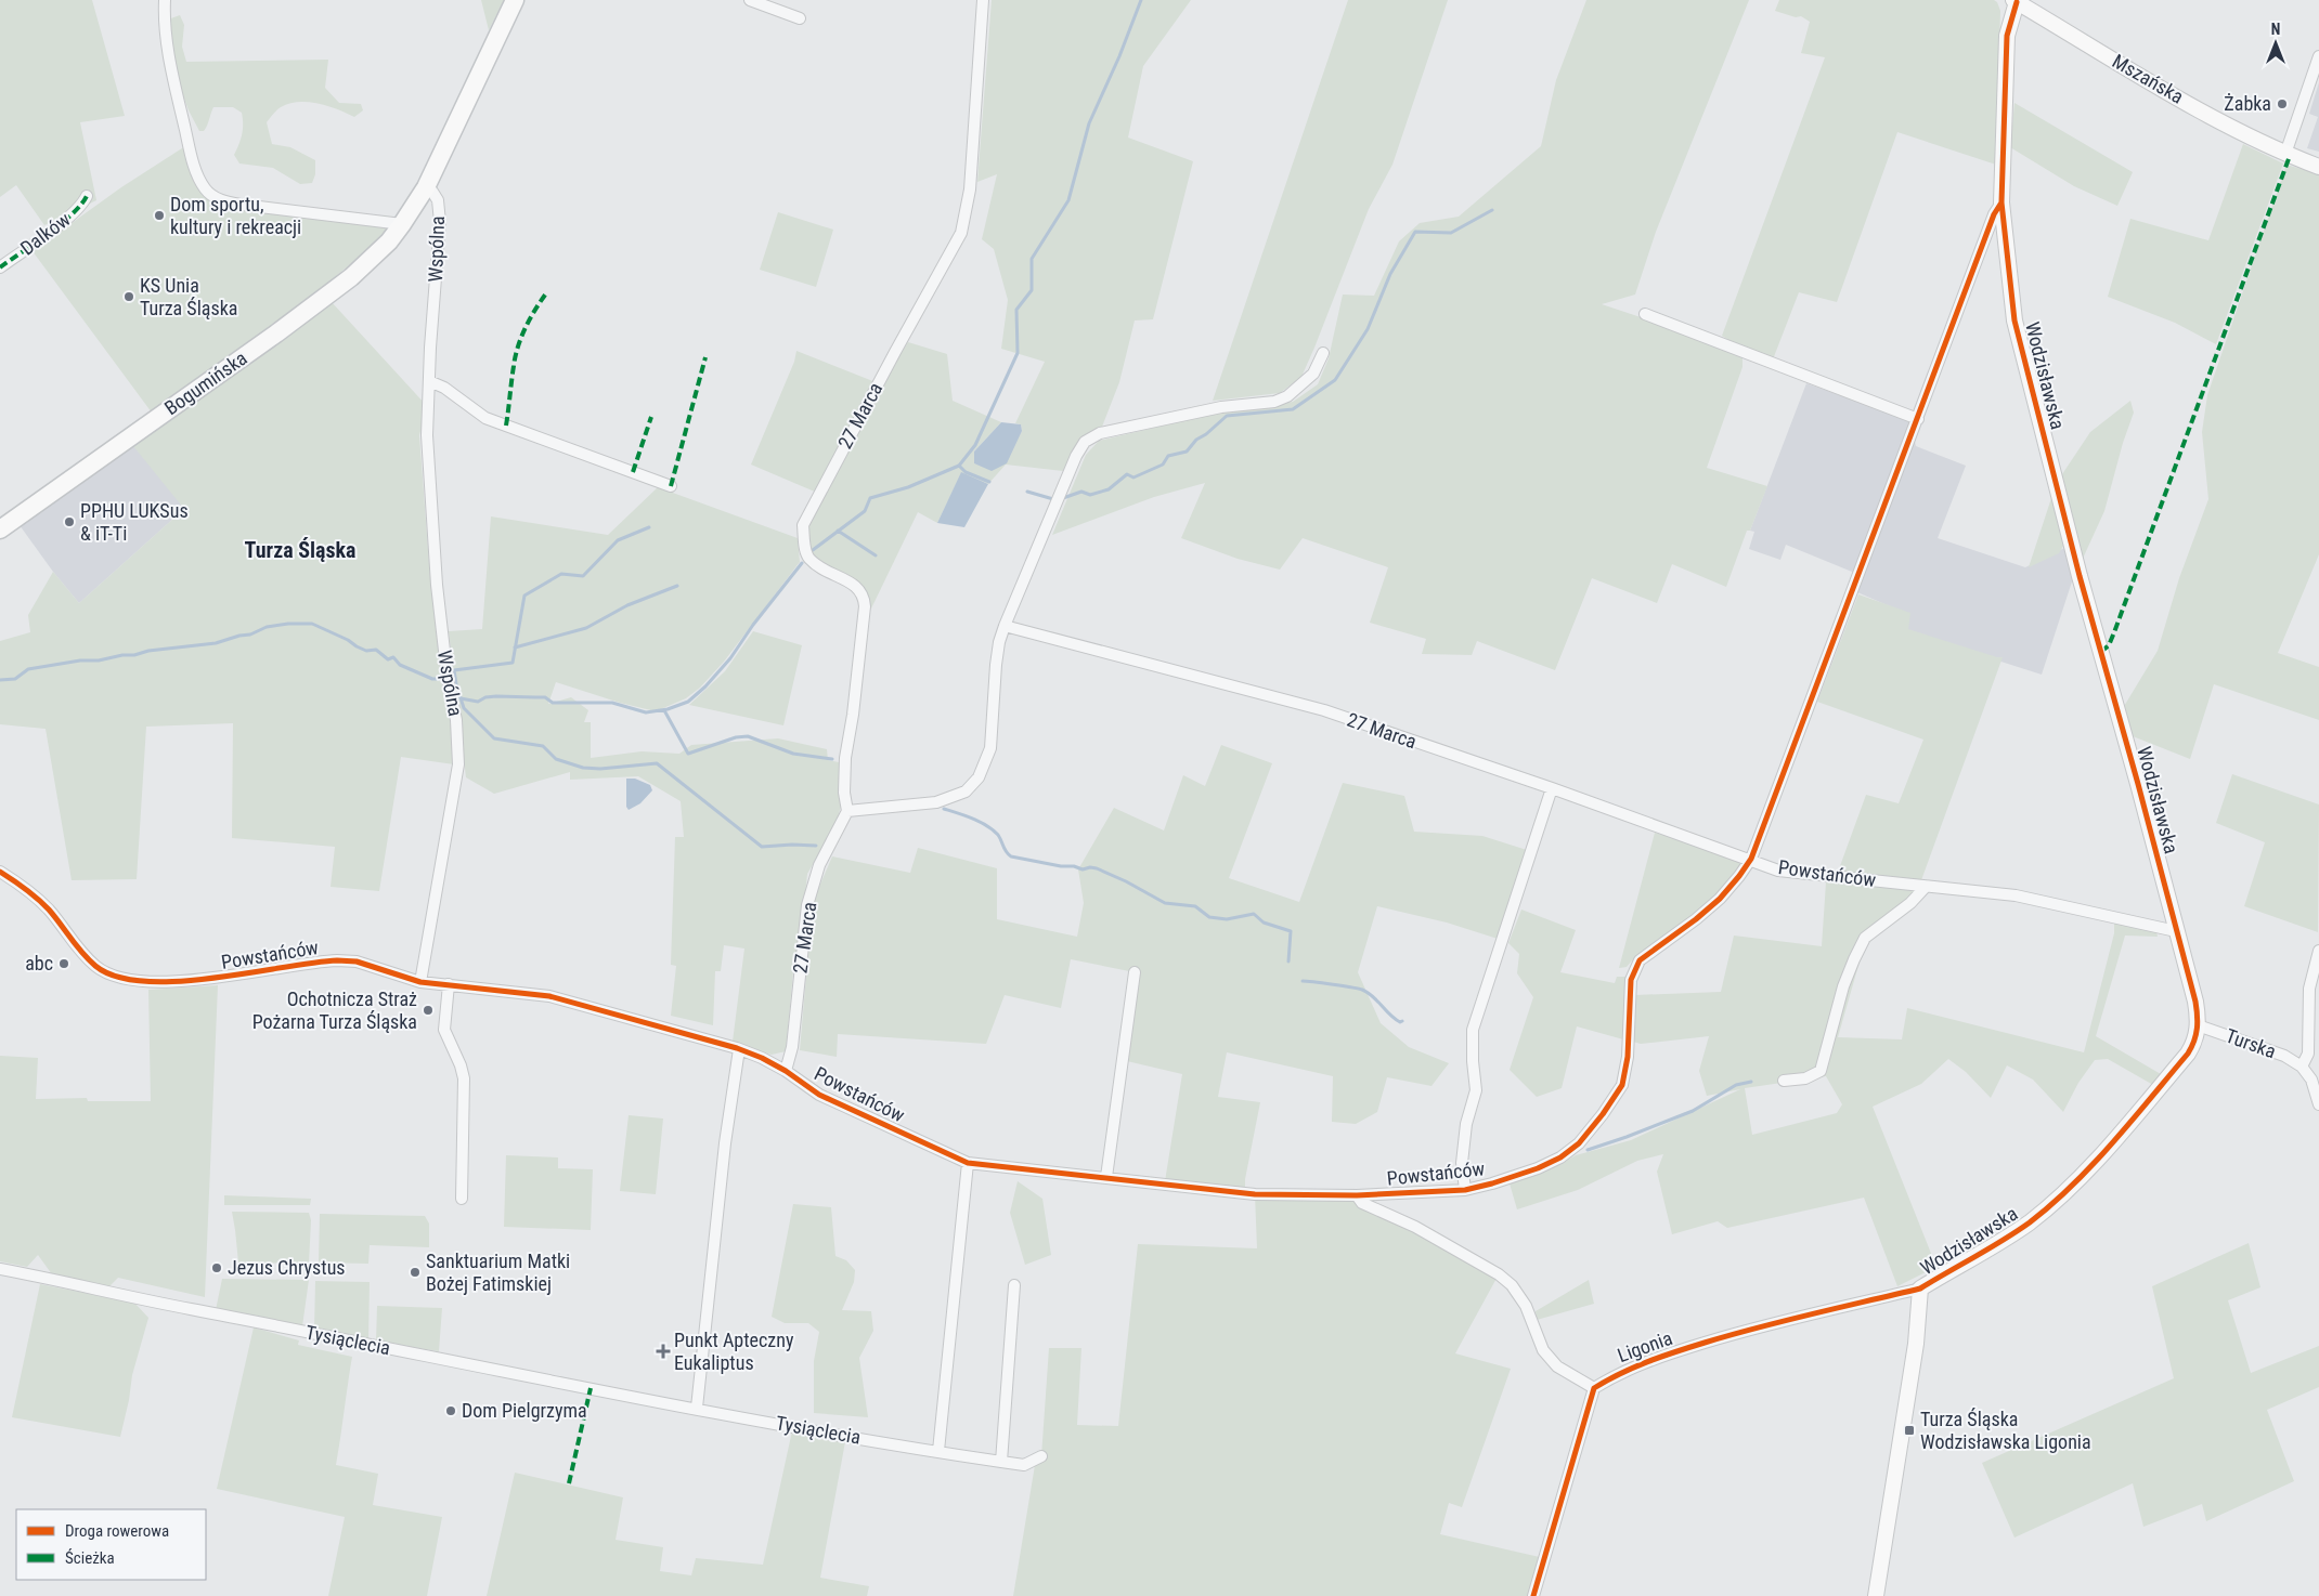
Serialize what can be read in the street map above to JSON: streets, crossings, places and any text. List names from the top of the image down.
{
  "streets": {
    "main road": ["Bogumińska"],
    "street": [
      "Mszańska",
      "Dalków",
      "Wspólna",
      "Wodzisławska",
      "27 Marca",
      "Powstańców",
      "Turska",
      "Tysiąclecia",
      "Ligonia"
    ]
  },
  "crossings": [
    ["Mszańska", "Wodzisławska"],
    ["Wspólna", "Bogumińska"],
    ["Wspólna", "Powstańców"],
    ["Wodzisławska", "27 Marca"],
    ["Wodzisławska", "Powstańców"],
    ["Wodzisławska", "Turska"],
    ["Wodzisławska", "Ligonia"],
    ["27 Marca", "Powstańców"]
  ],
  "districts": ["Turza Śląska"],
  "places": {
    "other": [
      "Żabka",
      "Dom sportu, kultury i rekreacji",
      "KS Unia Turza Śląska",
      "PPHU LUKSus & iT-Ti",
      "abc",
      "Ochotnicza Straż Pożarna Turza Śląska",
      "Jezus Chrystus",
      "Sanktuarium Matki Bożej Fatimskiej",
      "Dom Pielgrzyma"
    ],
    "health": ["Punkt Apteczny Eukaliptus"],
    "transit": ["Turza Śląska Wodzisławska Ligonia"]
  },
  "legend": ["Droga rowerowa", "Ścieżka"],
  "north": "top"
}
